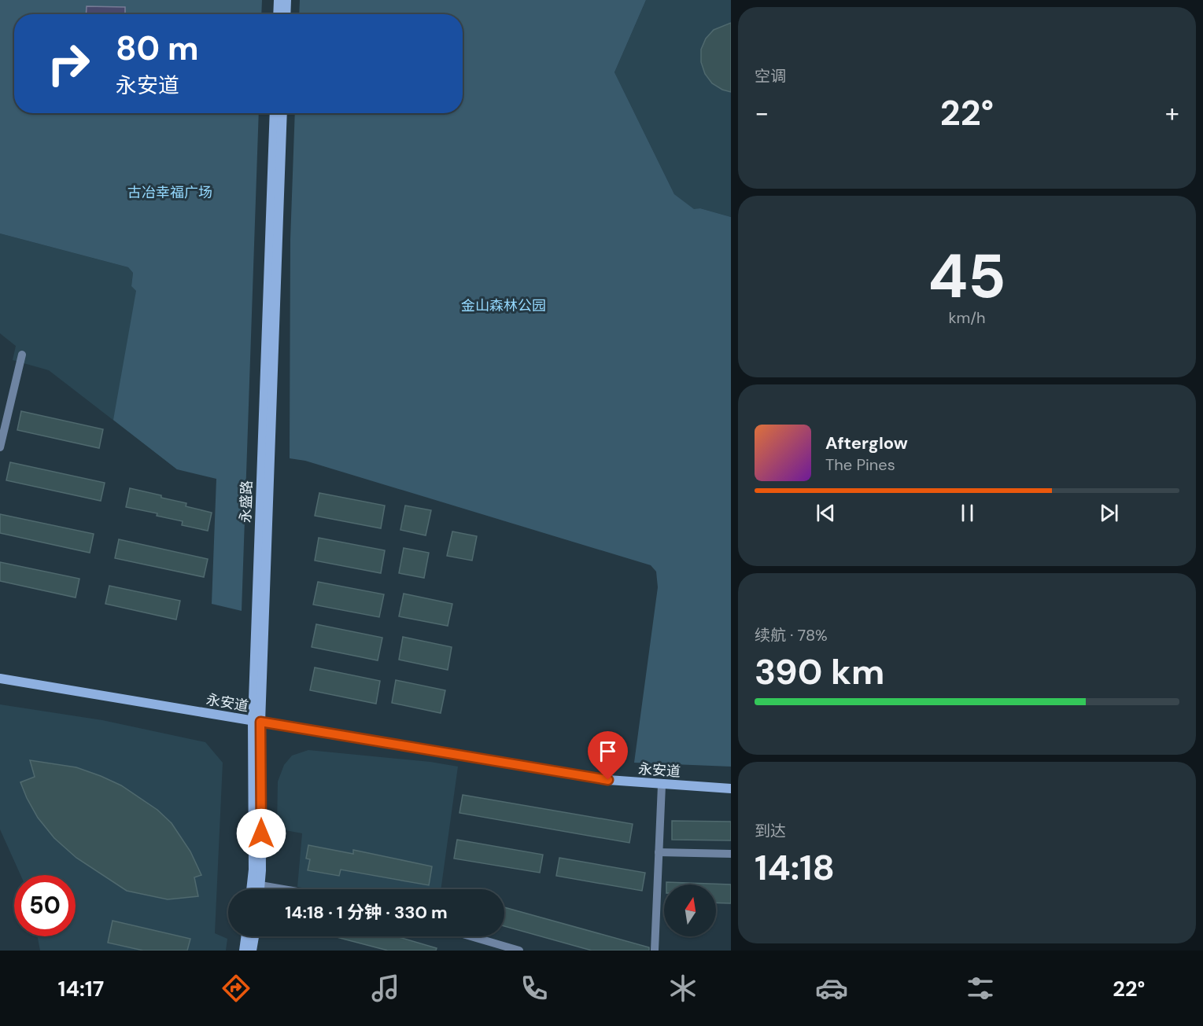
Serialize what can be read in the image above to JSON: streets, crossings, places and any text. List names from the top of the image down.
{
  "streets": {
    "main road": ["永盛路", "永安道"]
  },
  "crossings": [
    ["永盛路", "永安道"]
  ],
  "parks": ["古冶幸福广场", "金山森林公园"],
  "north": "top",
  "page": {
    "tile": [
      "空调",
      ["45", "km/h"],
      ["续航 · 78%", "390 km"],
      ["到达", "14:18"]
    ],
    "turn": ["80 m", "永安道"],
    "heat": ["−", "22°", "+"],
    "song": ["Afterglow", "The Pines"],
    "limit": "50",
    "trip": "14:18 · 1 分钟 · 330 m",
    "tabs": ["14:17", "22°"]
  }
}
